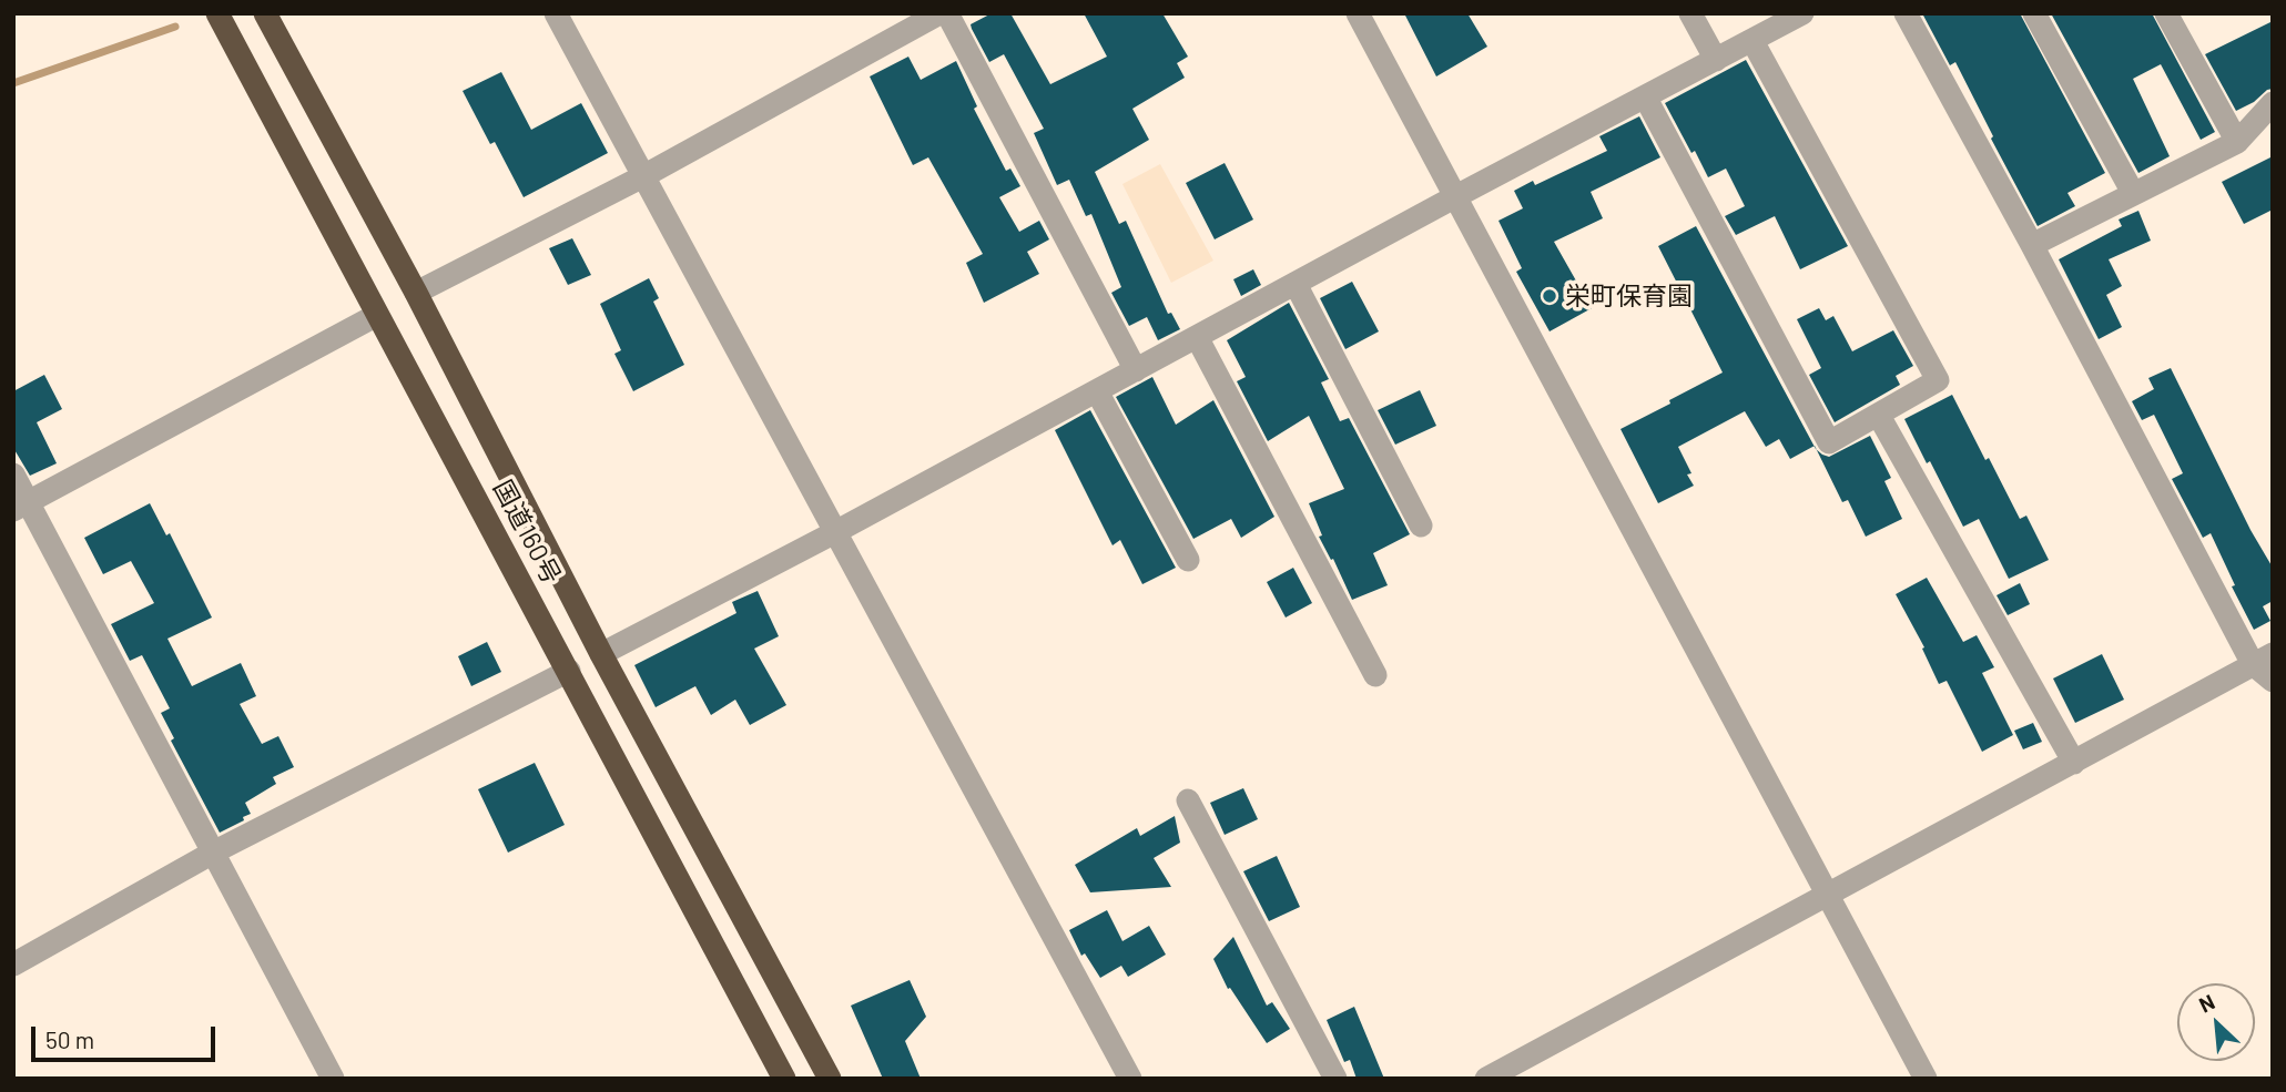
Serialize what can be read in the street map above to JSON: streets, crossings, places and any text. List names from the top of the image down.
{
  "streets": {
    "highway": ["国道160号"]
  },
  "places": ["栄町保育園"],
  "scale_bar": "50 m",
  "north": "top left"
}
